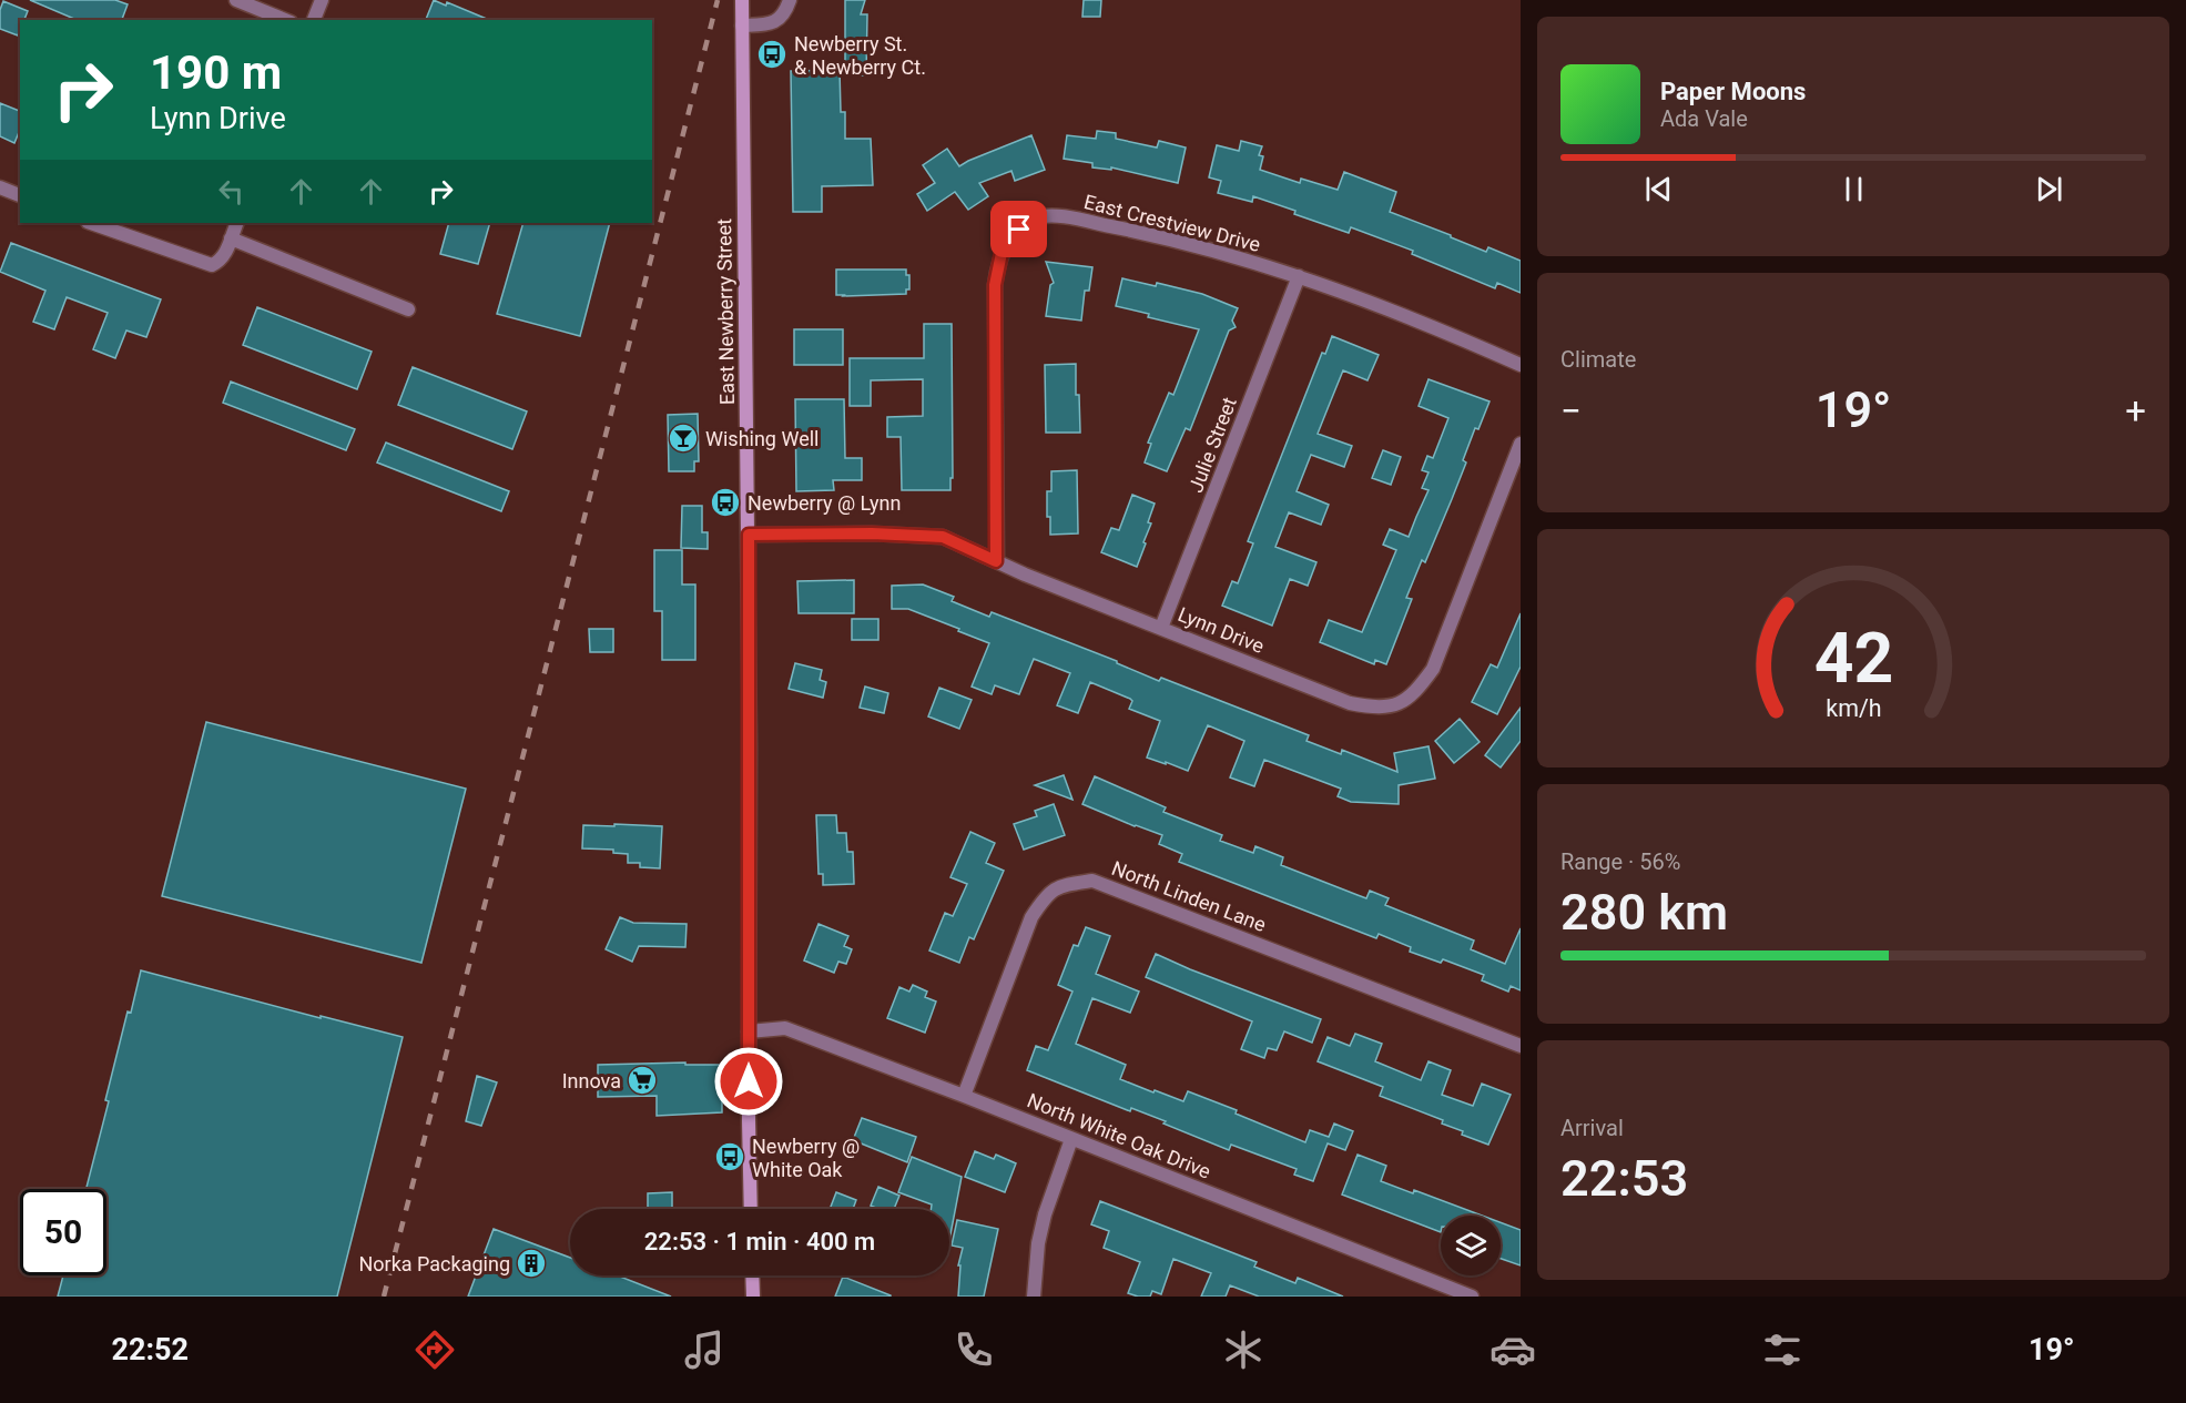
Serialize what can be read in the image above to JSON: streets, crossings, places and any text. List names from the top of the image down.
{
  "streets": {
    "main road": ["East Newberry Street"],
    "street": [
      "East Crestview Drive",
      "Julie Street",
      "Lynn Drive",
      "North Linden Lane",
      "North White Oak Drive"
    ]
  },
  "crossings": [
    ["East Crestview Drive", "Julie Street"],
    ["East Crestview Drive", "Lynn Drive"],
    ["East Newberry Street", "Lynn Drive"],
    ["East Newberry Street", "North White Oak Drive"],
    ["Julie Street", "Lynn Drive"],
    ["North Linden Lane", "North White Oak Drive"]
  ],
  "places": {
    "bus stop": ["Newberry St. & Newberry Ct.", "Newberry @ Lynn", "Newberry @ White Oak"],
    "bar": ["Wishing Well"],
    "supermarket": ["Innova"],
    "building": ["Norka Packaging"]
  },
  "page": {
    "turn": ["190 m", "Lynn Drive"],
    "song": ["Paper Moons", "Ada Vale"],
    "tile": [
      "Climate",
      ["Range · 56%", "280 km"],
      ["Arrival", "22:53"]
    ],
    "heat": ["−", "19°", "+"],
    "limit": "50",
    "trip": "22:53 · 1 min · 400 m",
    "tabs": ["22:52", "19°"],
    "gauge": ["42", "km/h"]
  }
}
